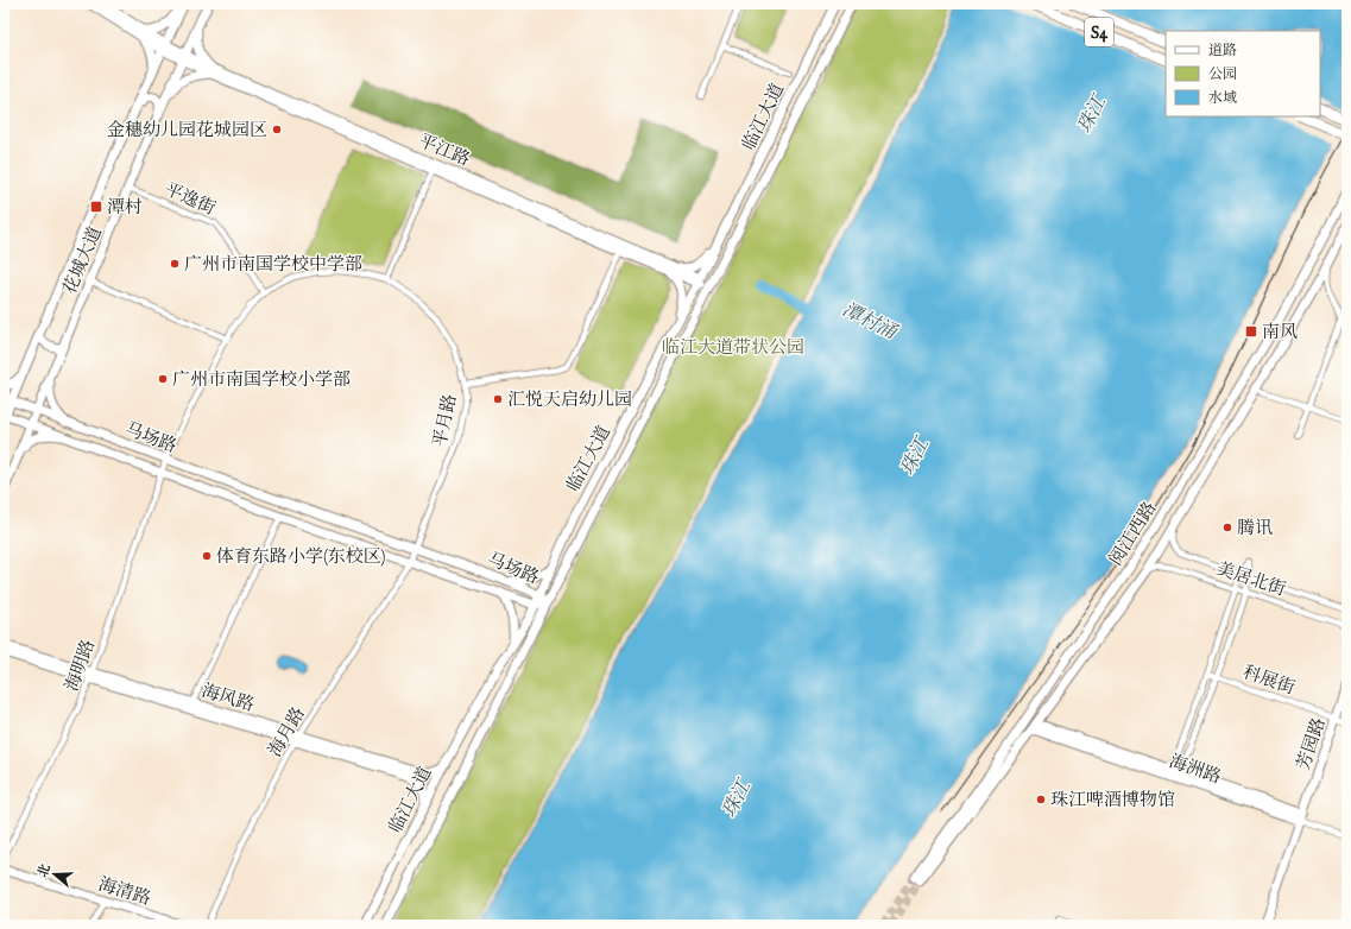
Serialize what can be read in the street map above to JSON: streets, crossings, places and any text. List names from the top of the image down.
{
  "streets": {
    "highway": ["S4"],
    "main road": [
      "临江大道",
      "平江路",
      "花城大道",
      "马场路",
      "阅江西路",
      "海风路",
      "芳园路",
      "海洲路",
      "海清路"
    ],
    "street": [
      "平逸街",
      "平月路",
      "美居北街",
      "海明路",
      "科展街",
      "海月路"
    ]
  },
  "crossings": [
    ["临江大道", "平江路"],
    ["临江大道", "马场路"],
    ["临江大道", "海风路"],
    ["平江路", "花城大道"],
    ["平逸街", "花城大道"],
    ["平逸街", "平月路"],
    ["花城大道", "马场路"],
    ["平月路", "马场路"],
    ["平月路", "海明路"],
    ["平月路", "海月路"],
    ["马场路", "海明路"],
    ["马场路", "海月路"],
    ["阅江西路", "美居北街"],
    ["阅江西路", "海洲路"],
    ["海明路", "海风路"],
    ["科展街", "芳园路"],
    ["海风路", "海月路"],
    ["芳园路", "海洲路"]
  ],
  "water": ["珠江", "潭村涌"],
  "parks": ["临江大道带状公园"],
  "places": {
    "other": [
      "金穗幼儿园花城园区",
      "广州市南国学校中学部",
      "广州市南国学校小学部",
      "汇悦天启幼儿园",
      "腾讯",
      "体育东路小学(东校区)",
      "珠江啤酒博物馆"
    ],
    "transit": ["潭村", "南风"]
  },
  "legend": ["道路", "公园", "水域"],
  "north": "left"
}
